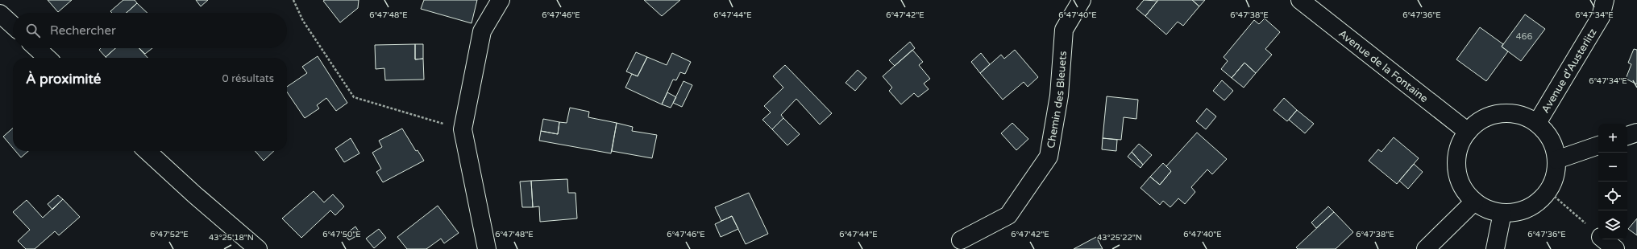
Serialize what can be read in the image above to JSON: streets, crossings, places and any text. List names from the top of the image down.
{
  "streets": {
    "street": ["Avenue de la Fontaine", "Avenue d'Austerlitz", "Chemin des Bleuets"]
  },
  "crossings": [
    ["Avenue de la Fontaine", "Avenue d'Austerlitz"]
  ],
  "house_numbers": ["466"],
  "page": {
    "search": "Rechercher",
    "heading": ["À proximité", "0 résultats"],
    "map_buttons": ["+", "−"]
  },
  "coordinates": [
    "6°47'48\"E",
    "6°47'46\"E",
    "6°47'44\"E",
    "6°47'42\"E",
    "6°47'38\"E",
    "6°47'34\"E",
    "6°47'40\"E",
    "6°47'36\"E",
    "6°47'52\"E",
    "6°47'50\"E",
    "43°25'18\"N",
    "43°25'22\"N"
  ]
}
